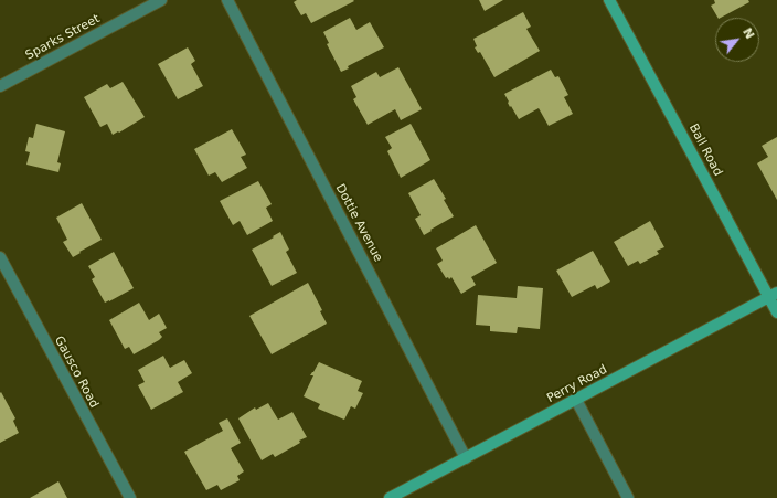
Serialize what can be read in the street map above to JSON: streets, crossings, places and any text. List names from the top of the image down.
{
  "streets": {
    "street": [
      "Sparks Street",
      "Ball Road",
      "Dottie Avenue",
      "Gausco Road",
      "Perry Road"
    ]
  },
  "crossings": [
    ["Ball Road", "Perry Road"],
    ["Dottie Avenue", "Perry Road"]
  ],
  "north": "top right"
}
